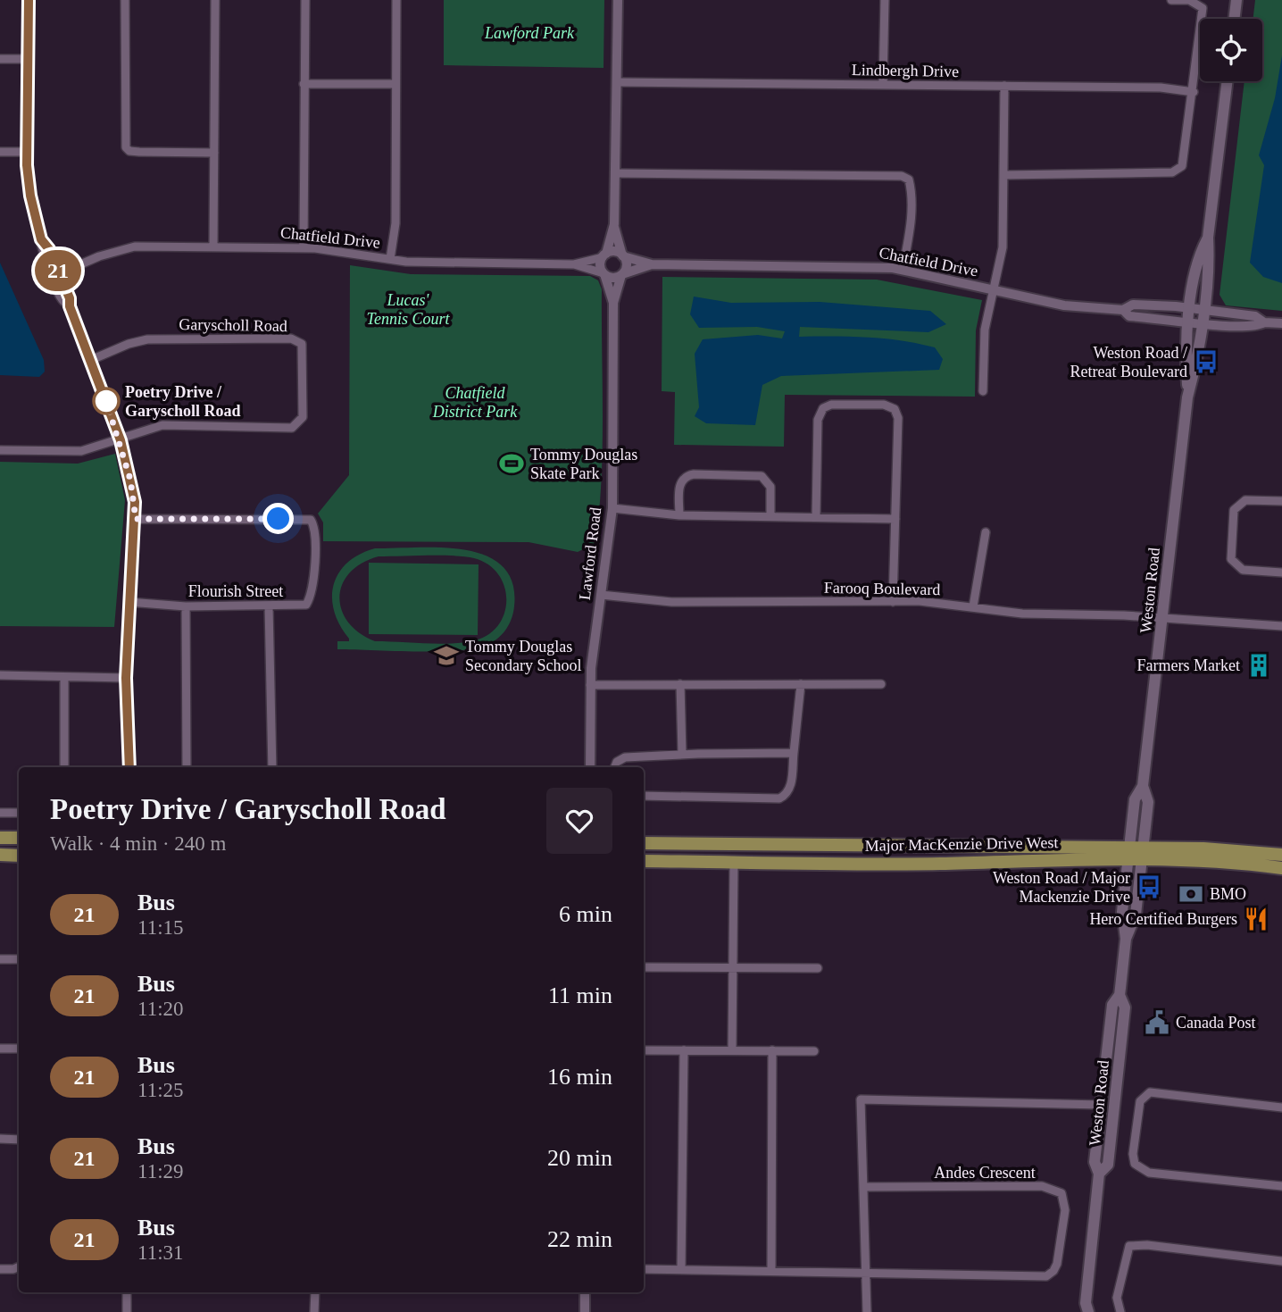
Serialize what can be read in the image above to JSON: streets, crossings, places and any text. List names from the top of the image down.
{
  "streets": {
    "main road": ["Weston Road", "Major MacKenzie Drive West"],
    "street": [
      "Lindbergh Drive",
      "Chatfield Drive",
      "Garyscholl Road",
      "Lawford Road",
      "Farooq Boulevard",
      "Flourish Street",
      "Andes Crescent"
    ]
  },
  "crossings": [
    ["Chatfield Drive", "Lawford Road"],
    ["Chatfield Drive", "Weston Road"],
    ["Lawford Road", "Farooq Boulevard"],
    ["Farooq Boulevard", "Weston Road"],
    ["Weston Road", "Major MacKenzie Drive West"]
  ],
  "parks": ["Lawford Park", "Lucas' Tennis Court", "Chatfield District Park"],
  "places": {
    "bus stop": ["Weston Road / Retreat Boulevard", "Weston Road / Major Mackenzie Drive"],
    "other": ["Poetry Drive / Garyscholl Road"],
    "sports": ["Tommy Douglas Skate Park"],
    "school or university": ["Tommy Douglas Secondary School"],
    "building": ["Farmers Market"],
    "bank": ["BMO"],
    "restaurant": ["Hero Certified Burgers"],
    "public building": ["Canada Post"]
  },
  "lines": ["bus line 21"],
  "page": {
    "on_map": "21",
    "heading": ["Poetry Drive / Garyscholl Road", "Walk · 4 min · 240 m"],
    "list": [
      {
        "mark": "21",
        "name": "Bus",
        "note": "11:15",
        "value": "6 min"
      },
      {
        "mark": "21",
        "name": "Bus",
        "note": "11:20",
        "value": "11 min"
      },
      {
        "mark": "21",
        "name": "Bus",
        "note": "11:25",
        "value": "16 min"
      },
      {
        "mark": "21",
        "name": "Bus",
        "note": "11:29",
        "value": "20 min"
      },
      {
        "mark": "21",
        "name": "Bus",
        "note": "11:31",
        "value": "22 min"
      }
    ]
  }
}
